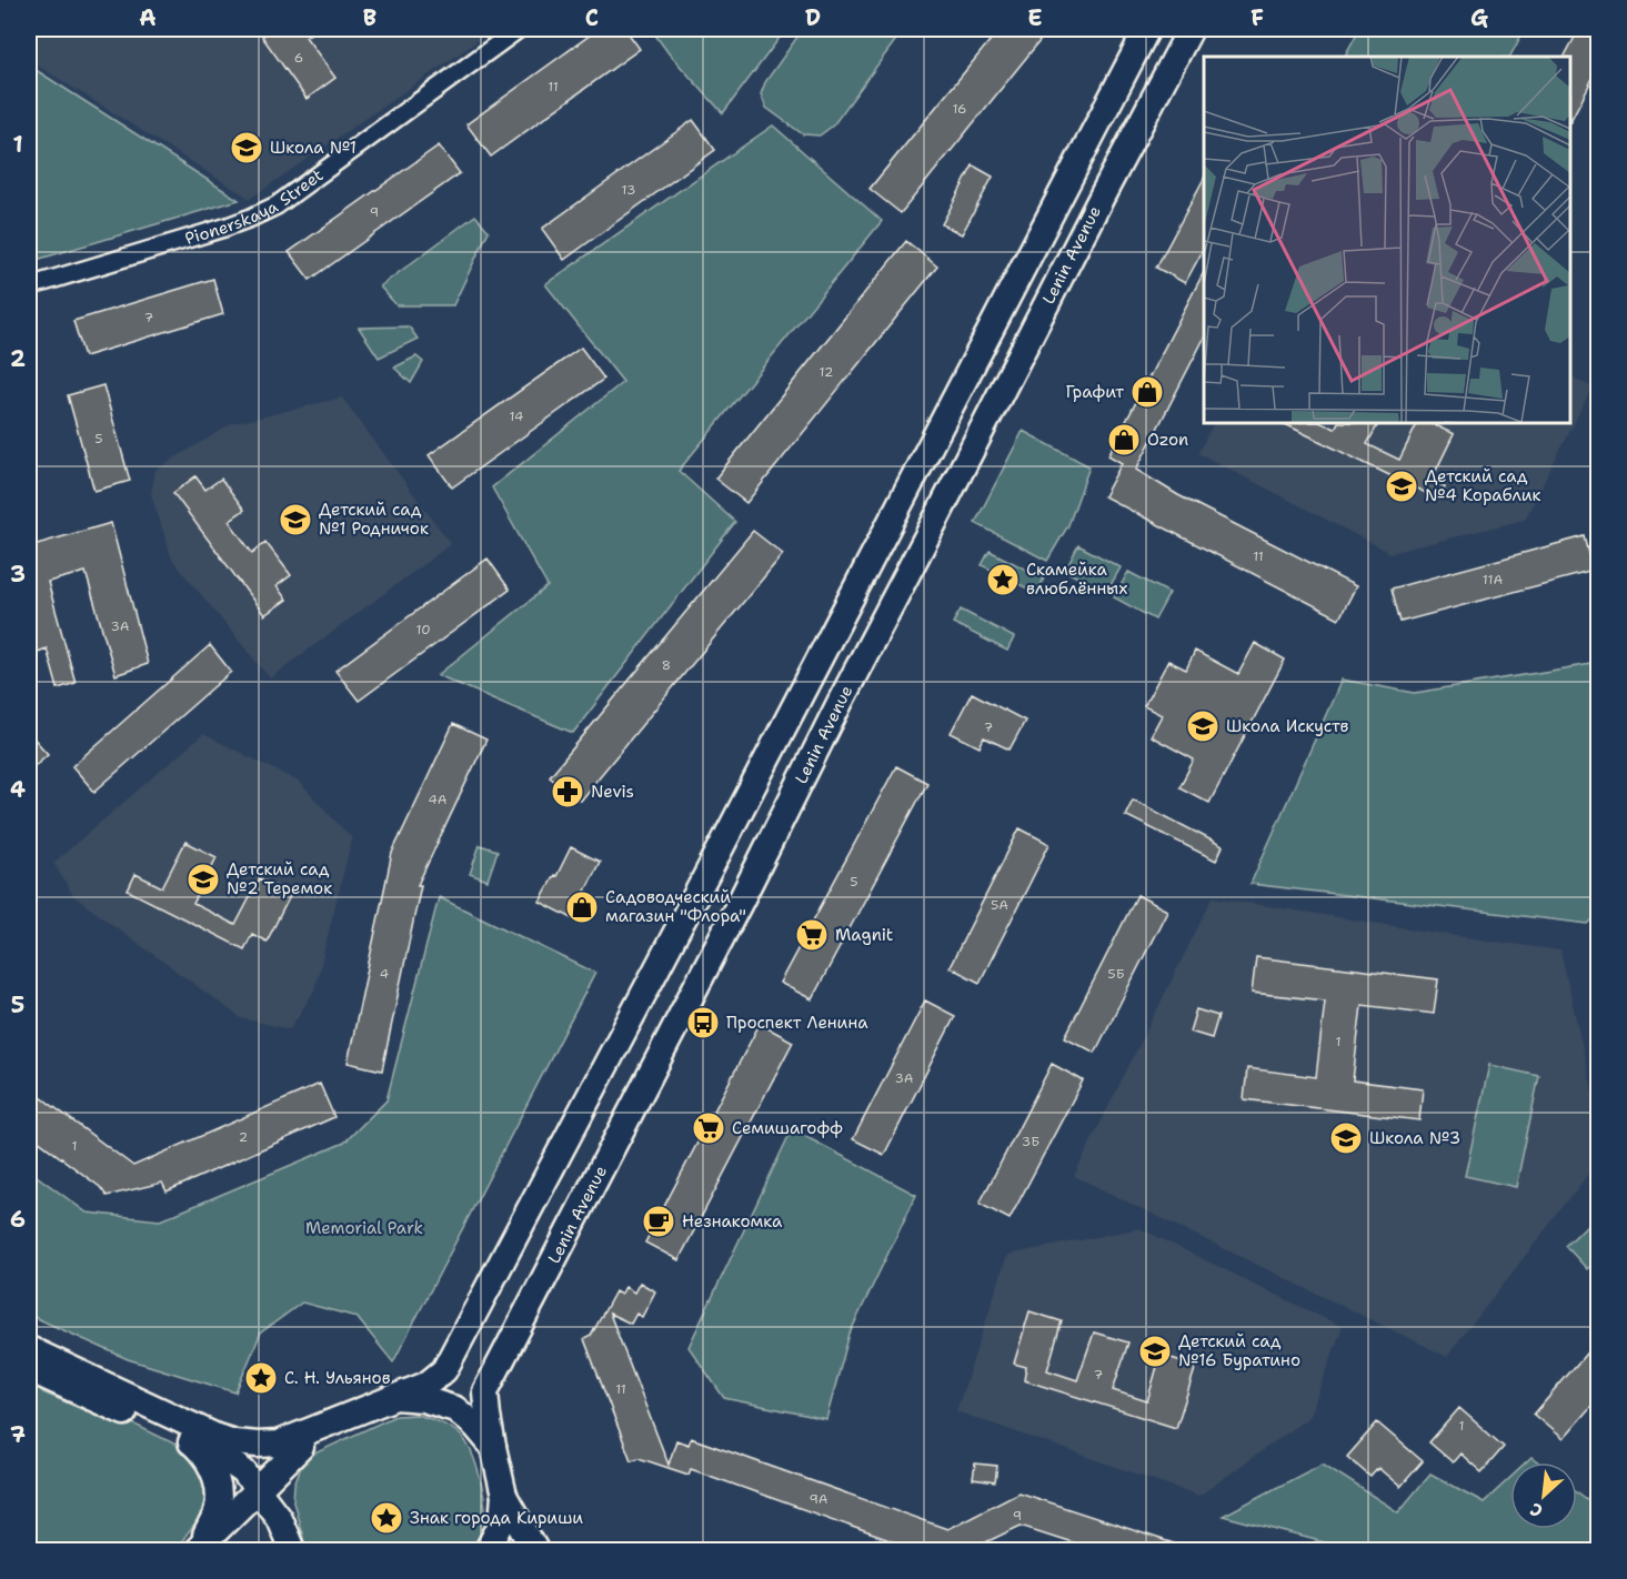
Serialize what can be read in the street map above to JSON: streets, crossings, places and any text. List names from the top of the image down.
{
  "streets": {
    "main road": ["Lenin Avenue"],
    "street": ["Pionerskaya Street"]
  },
  "parks": ["Memorial Park"],
  "places": {
    "school or university": [
      "Школа №1",
      "Детский сад №4 Кораблик",
      "Детский сад №1 Родничок",
      "Школа Искуств",
      "Детский сад №2 Теремок",
      "Школа №3",
      "Детский сад №16 Буратино"
    ],
    "shop": ["Графит", "Ozon", "Садоводческий магазин \"Флора\""],
    "place": ["Скамейка влюблённых", "С. Н. Ульянов", "Знак города Кириши"],
    "pharmacy": ["Nevis"],
    "supermarket": ["Magnit", "Семишагофф"],
    "bus stop": ["Проспект Ленина"],
    "cafe": ["Незнакомка"]
  },
  "house_numbers": [
    "6",
    "11",
    "16",
    "13",
    "9",
    "7",
    "12",
    "14",
    "5",
    "11",
    "11А",
    "3А",
    "10",
    "8",
    "7",
    "4А",
    "5",
    "5А",
    "4",
    "5Б",
    "1",
    "3А",
    "2",
    "3Б",
    "1",
    "7",
    "11",
    "1",
    "9А",
    "9"
  ],
  "north": "bottom left",
  "grid": {
    "columns": [
      "A",
      "B",
      "C",
      "D",
      "E",
      "F",
      "G"
    ],
    "rows": [
      "1",
      "2",
      "3",
      "4",
      "5",
      "6",
      "7"
    ]
  }
}
